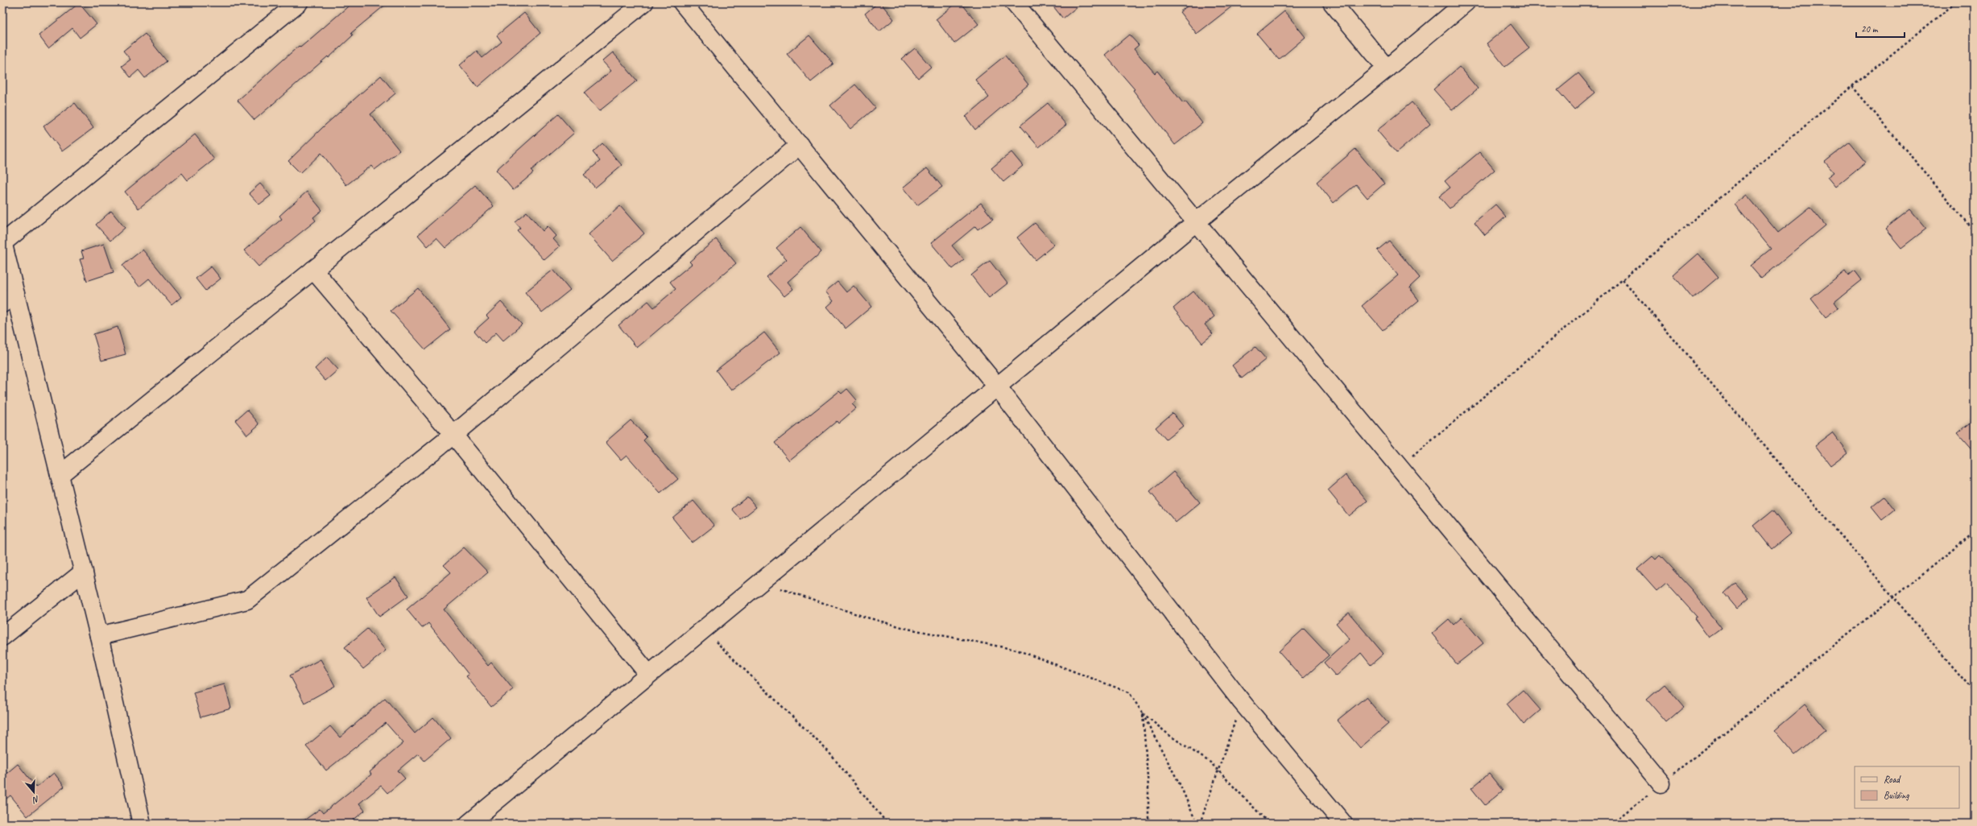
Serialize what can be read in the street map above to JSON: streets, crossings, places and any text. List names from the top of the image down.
{
  "legend": ["Road", "Building"],
  "scale_bar": "20 m",
  "north": "bottom"
}
